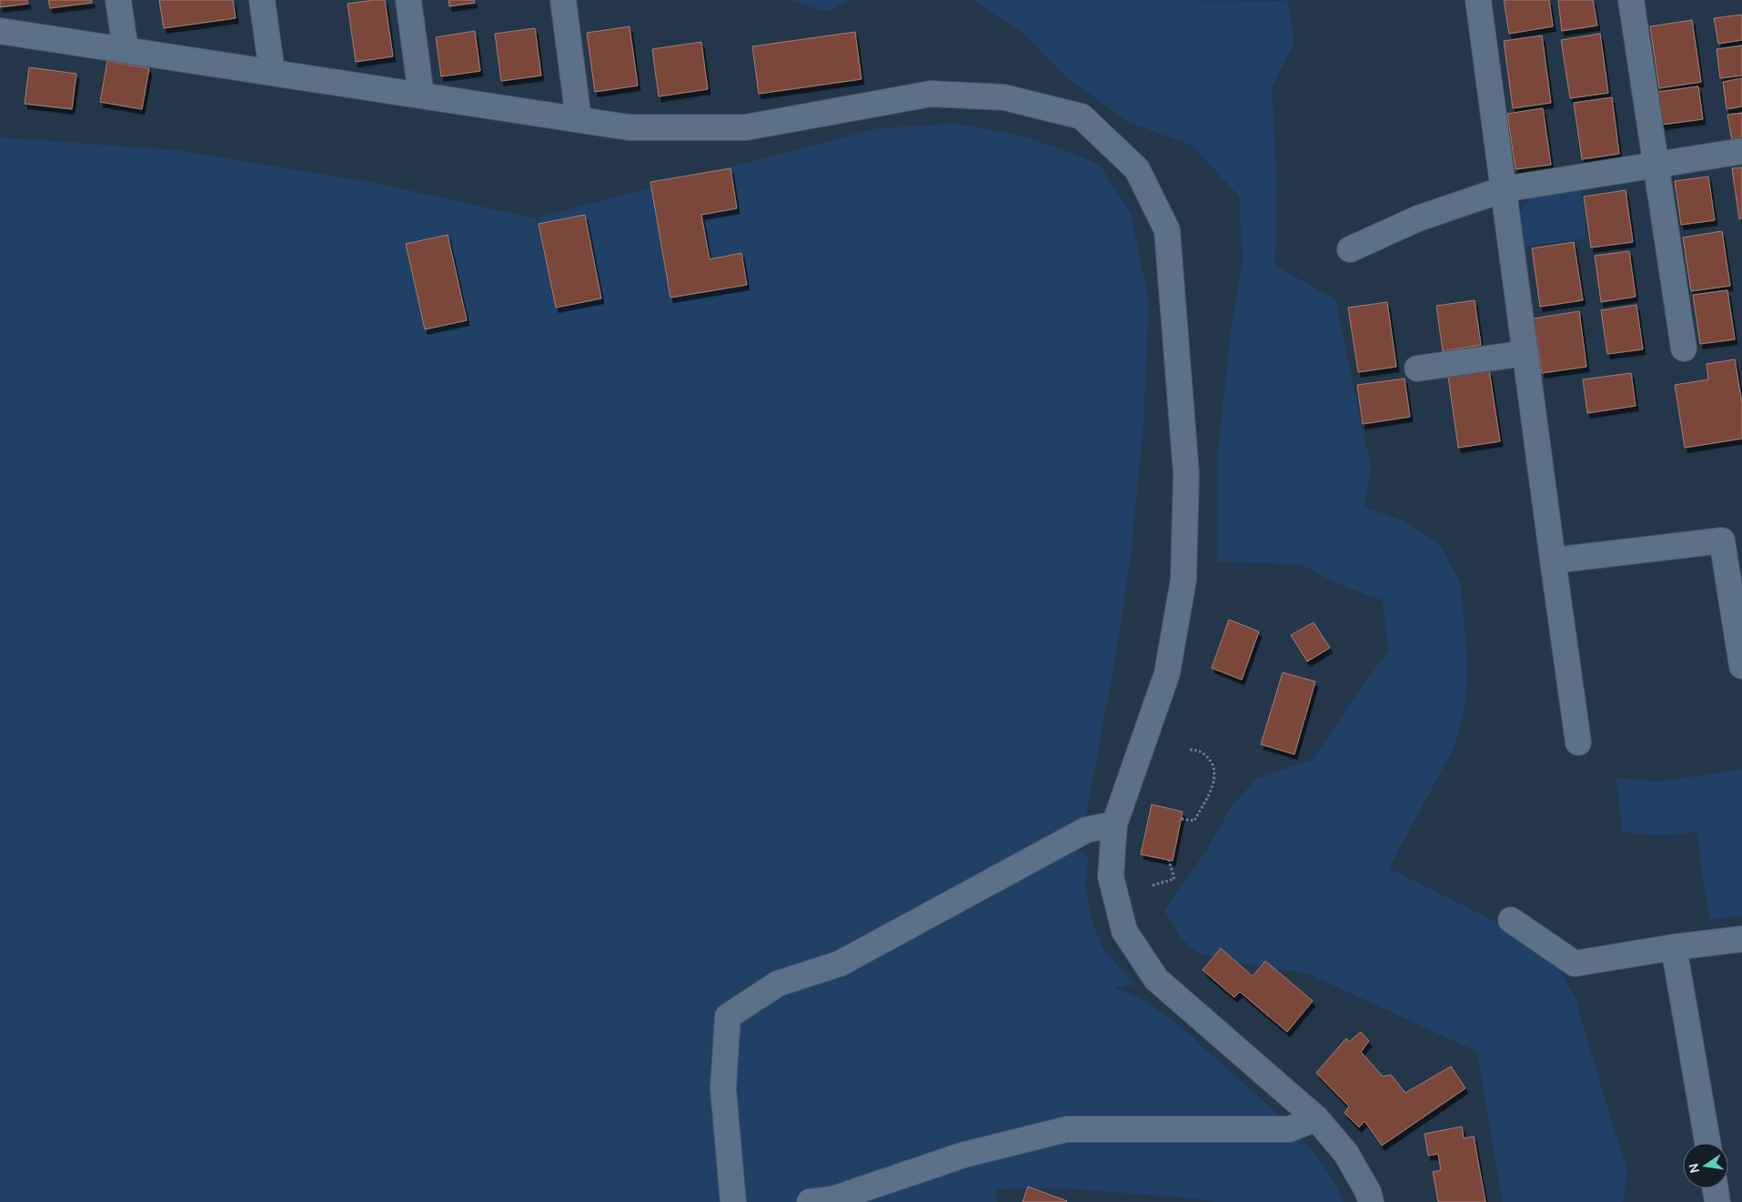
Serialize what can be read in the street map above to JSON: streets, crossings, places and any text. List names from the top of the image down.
{
  "north": "left"
}
